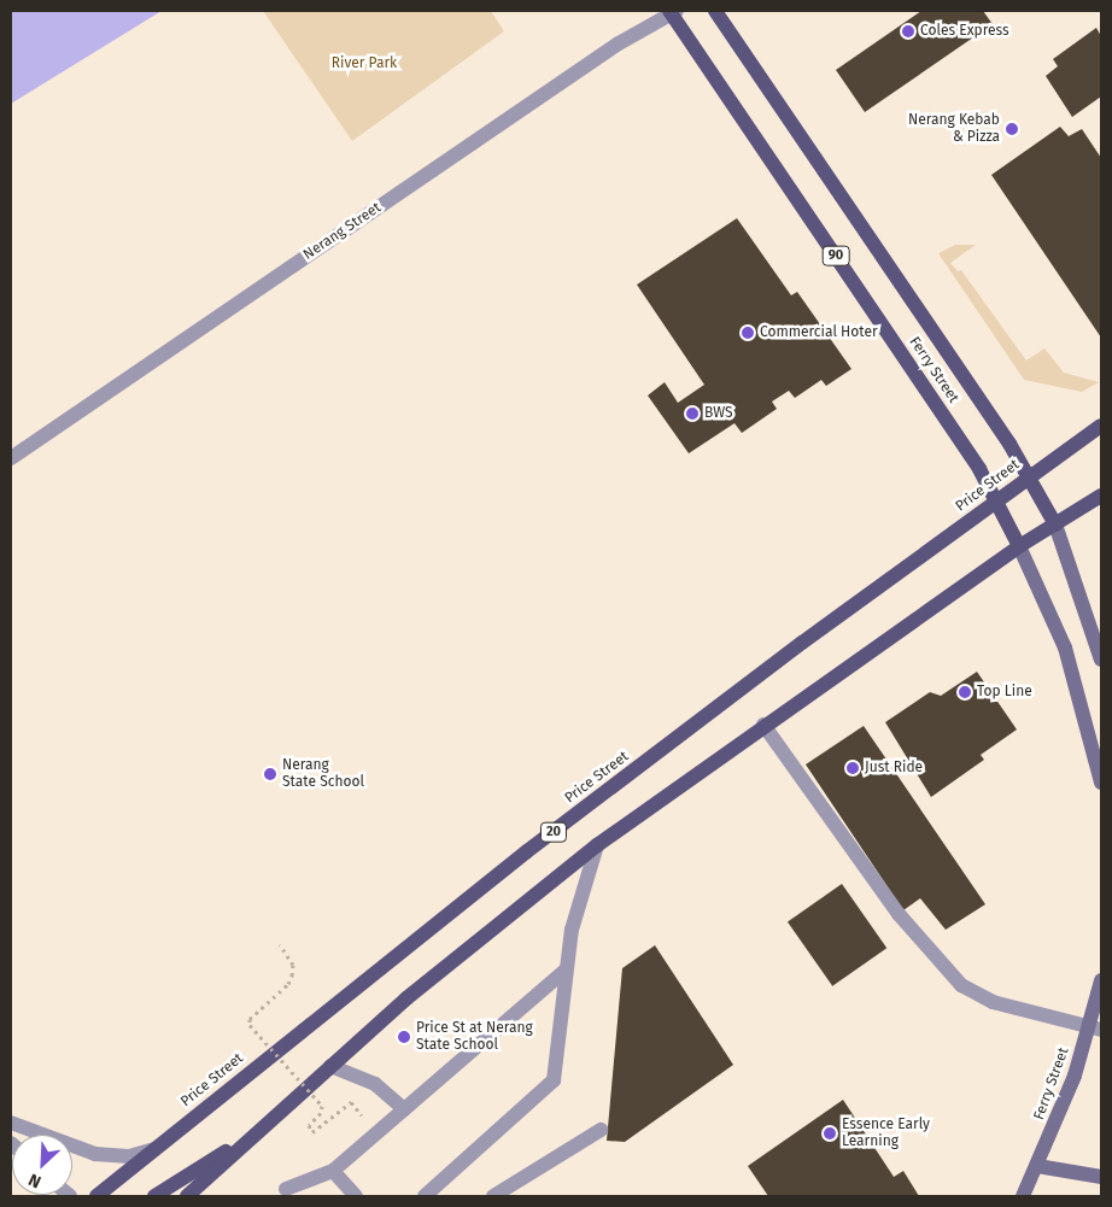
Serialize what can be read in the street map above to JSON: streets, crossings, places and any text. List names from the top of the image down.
{
  "streets": {
    "main road": [
      "90",
      "Ferry Street",
      "Price Street",
      "20"
    ],
    "street": ["Nerang Street"]
  },
  "crossings": [
    ["Nerang Street", "Ferry Street"],
    ["Ferry Street", "Price Street"],
    ["Ferry Street", "20"]
  ],
  "parks": ["River Park"],
  "places": [
    "Coles Express",
    "Nerang Kebab & Pizza",
    "Commercial Hoter",
    "BWS",
    "Top Line",
    "Just Ride",
    "Nerang State School",
    "Price St at Nerang State School",
    "Essence Early Learning"
  ],
  "north": "bottom left"
}
